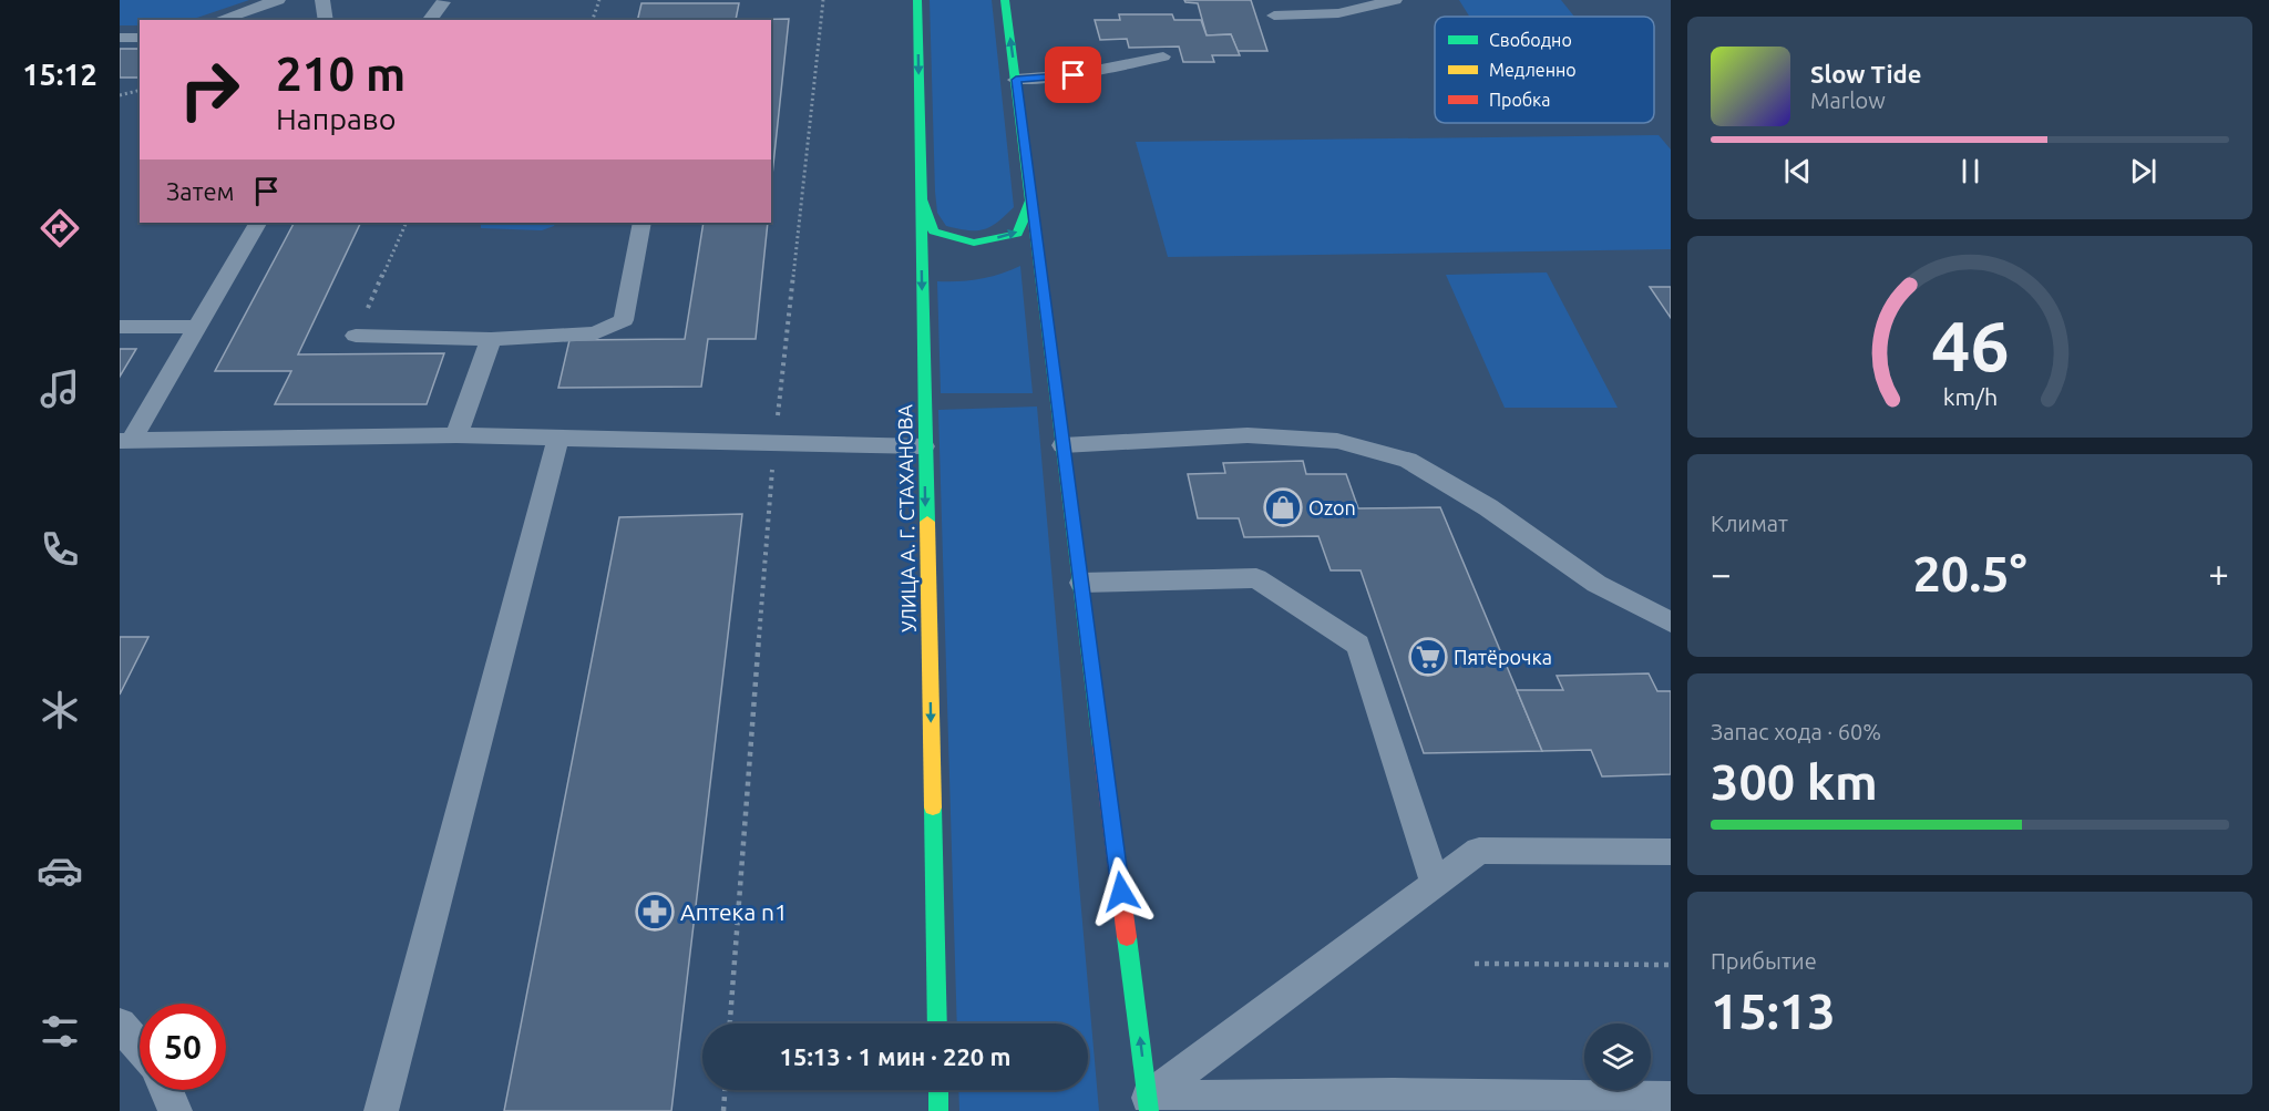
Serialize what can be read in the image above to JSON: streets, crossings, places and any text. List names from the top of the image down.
{
  "streets": {
    "main road": ["УЛИЦА А. Г. СТАХАНОВА"]
  },
  "places": {
    "shop": ["Ozon"],
    "supermarket": ["Пятёрочка"],
    "pharmacy": ["Аптека n1"]
  },
  "legend": ["Свободно", "Медленно", "Пробка"],
  "page": {
    "tabs": "15:12",
    "turn": ["210 m", "Направо"],
    "song": ["Slow Tide", "Marlow"],
    "then": "Затем",
    "tile": [
      "Климат",
      ["Запас хода · 60%", "300 km"],
      ["Прибытие", "15:13"]
    ],
    "heat": ["−", "20.5°", "+"],
    "limit": "50",
    "trip": "15:13 · 1 мин · 220 m",
    "gauge": ["46", "km/h"]
  }
}
